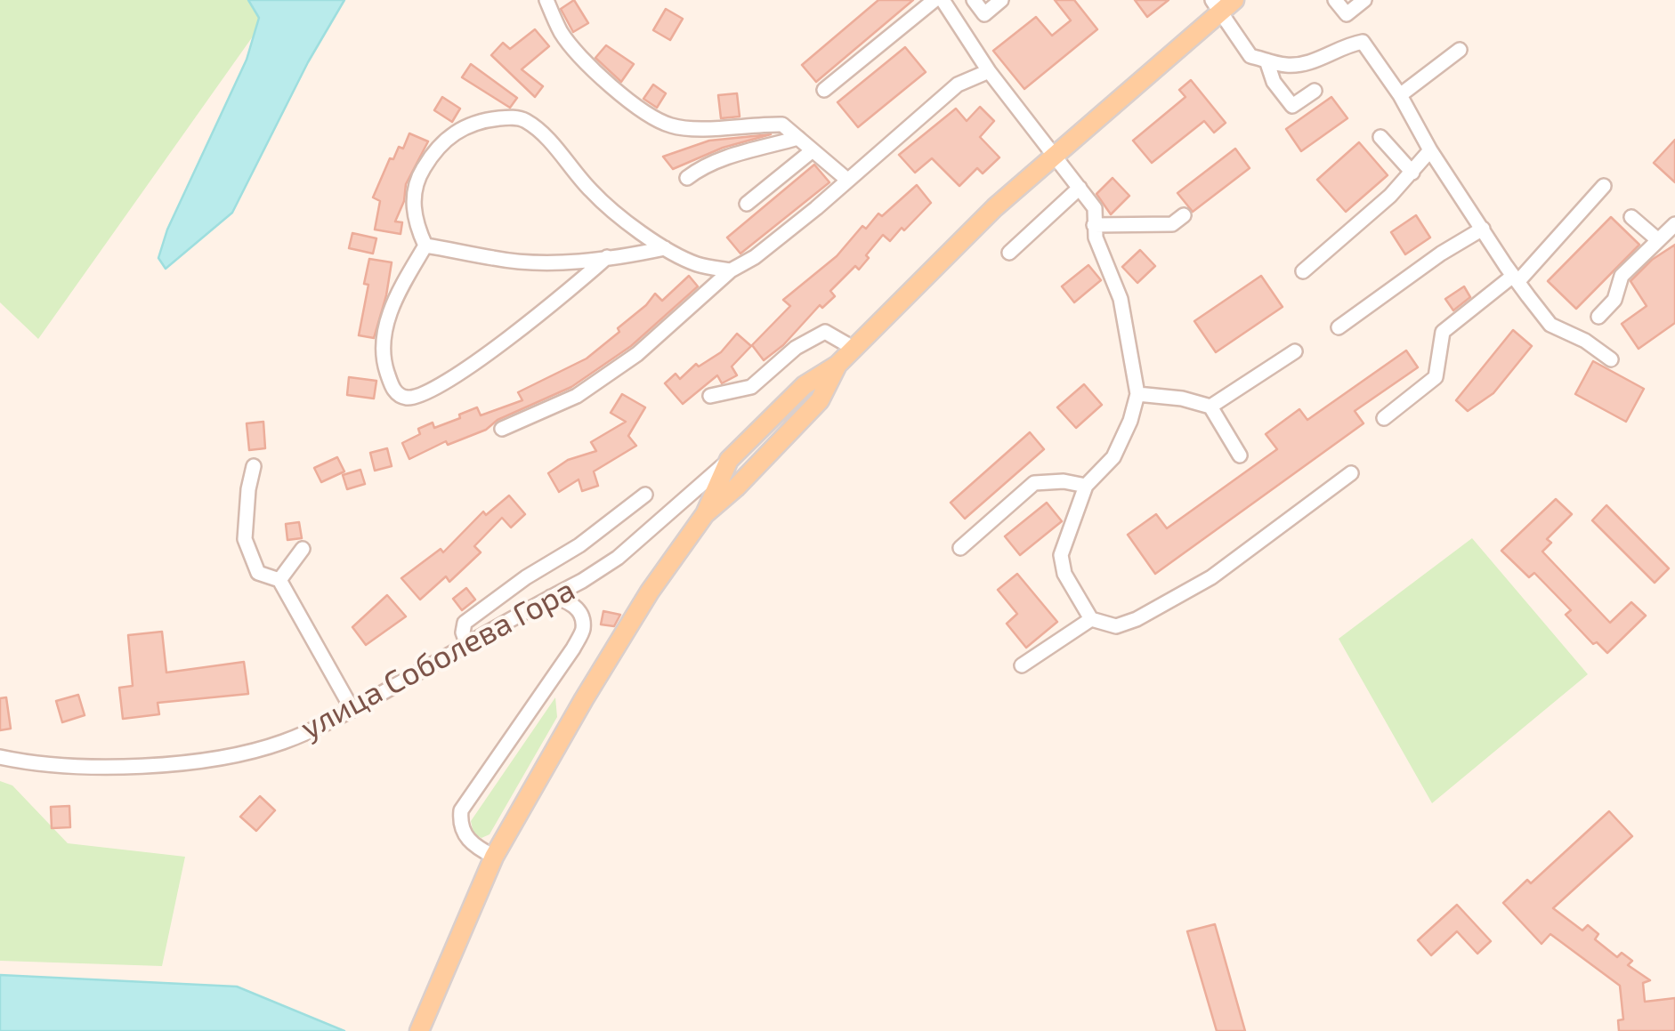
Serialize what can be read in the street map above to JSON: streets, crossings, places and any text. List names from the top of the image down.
{
  "streets": {
    "street": ["улица Соболева Гора"]
  }
}
